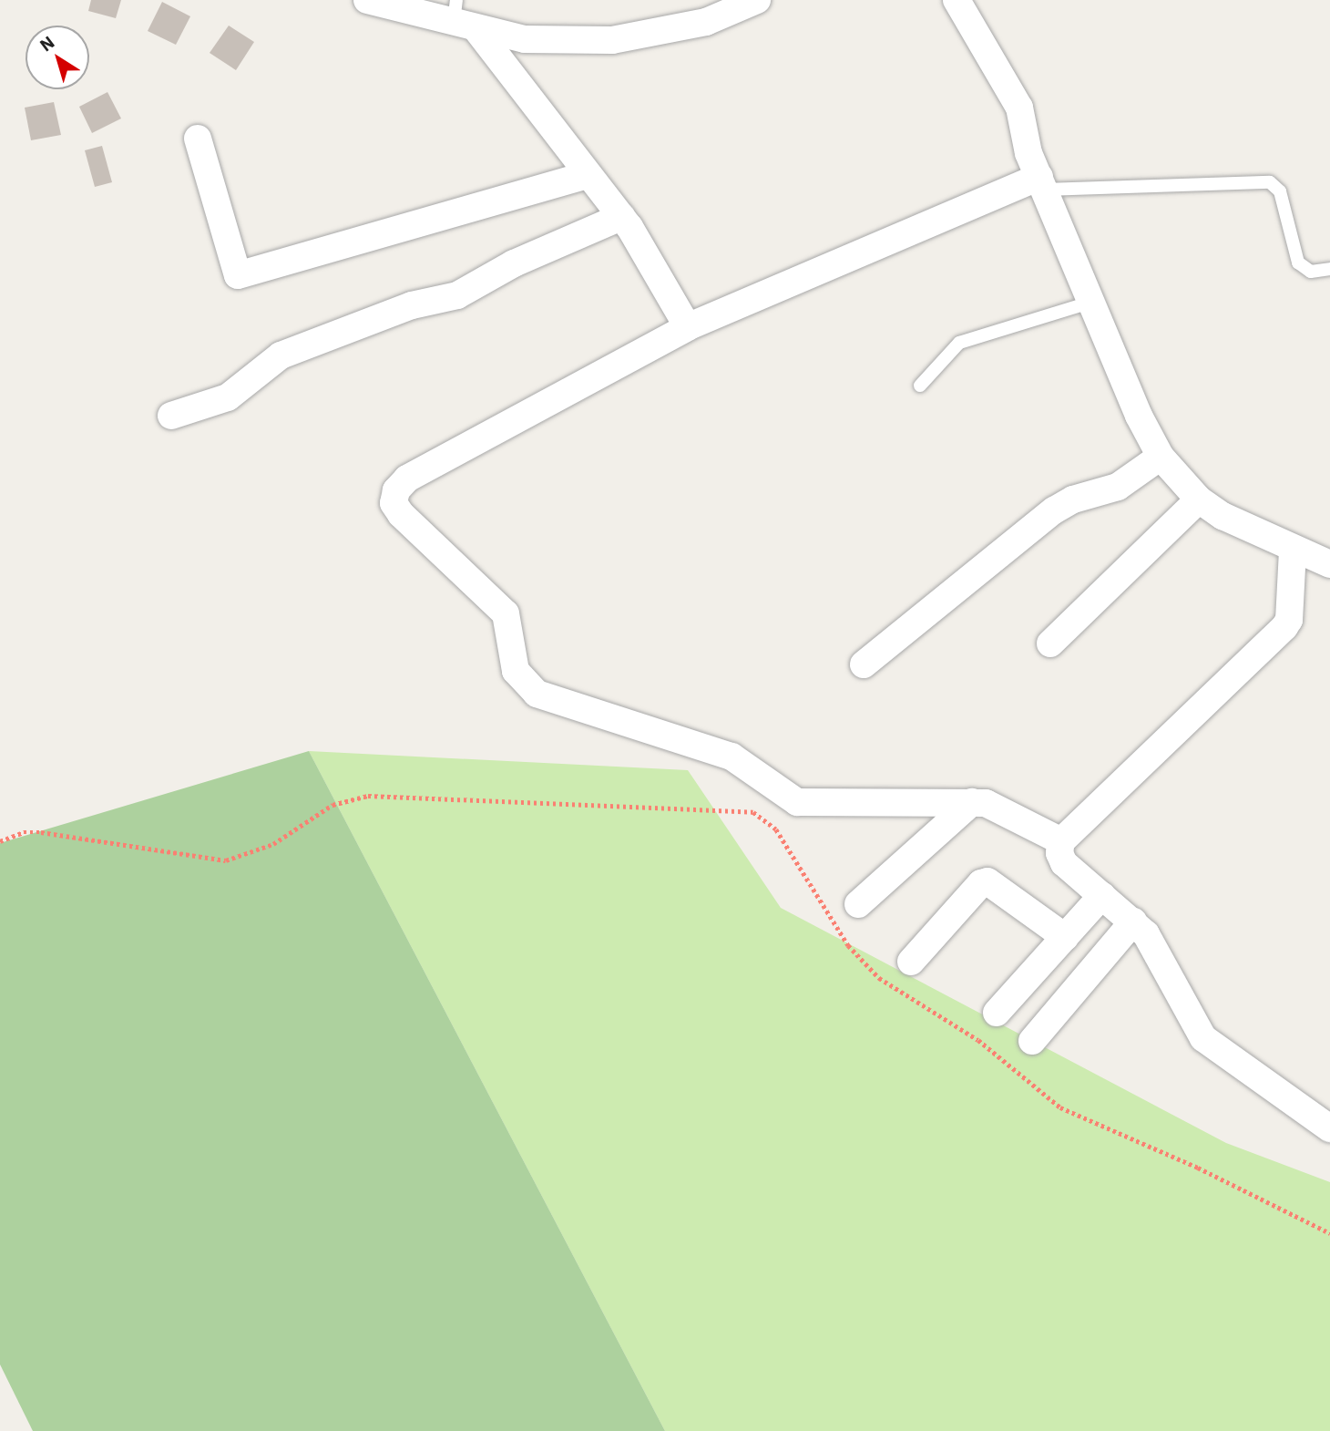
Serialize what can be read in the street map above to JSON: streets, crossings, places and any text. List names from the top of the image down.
{
  "north": "top left"
}
